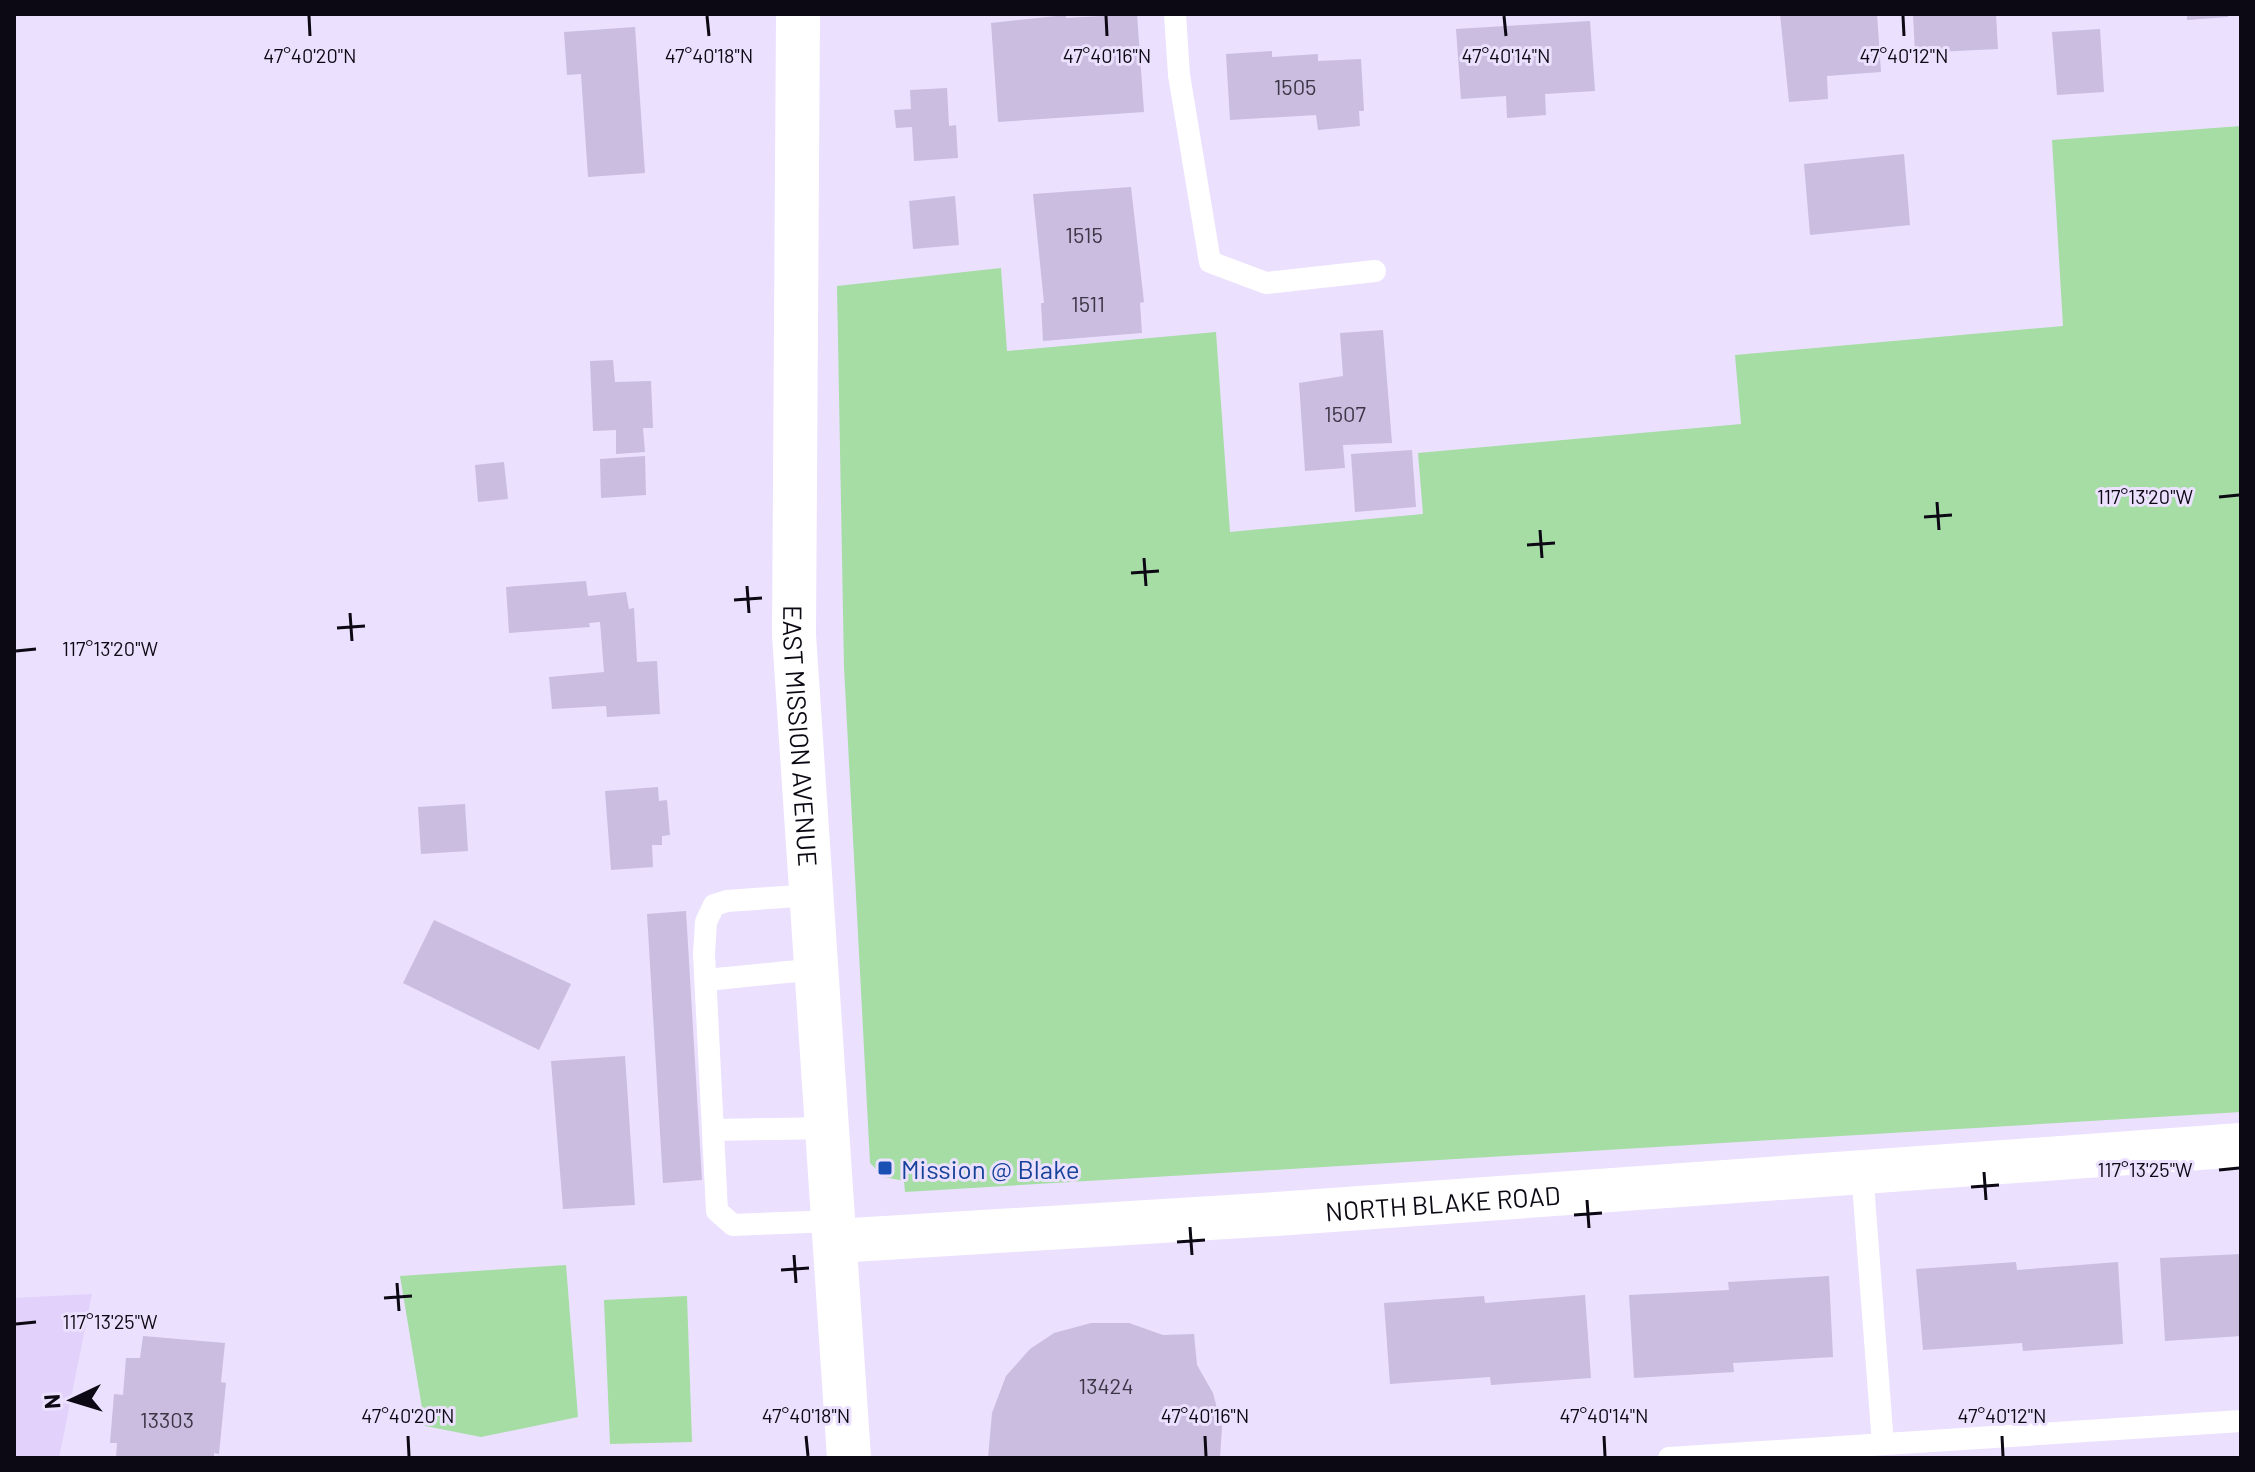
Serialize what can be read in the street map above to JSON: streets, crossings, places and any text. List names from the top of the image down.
{
  "streets": {
    "street": ["EAST MISSION AVENUE", "NORTH BLAKE ROAD"]
  },
  "crossings": [
    ["EAST MISSION AVENUE", "NORTH BLAKE ROAD"]
  ],
  "places": {
    "transit": ["Mission @ Blake"]
  },
  "house_numbers": [
    "1505",
    "1515",
    "1511",
    "1507",
    "13424",
    "13303"
  ],
  "north": "left",
  "coordinates": [
    "47°40'20\"N",
    "47°40'18\"N",
    "47°40'16\"N",
    "47°40'14\"N",
    "47°40'12\"N",
    "117°13'20\"W",
    "117°13'25\"W"
  ]
}
